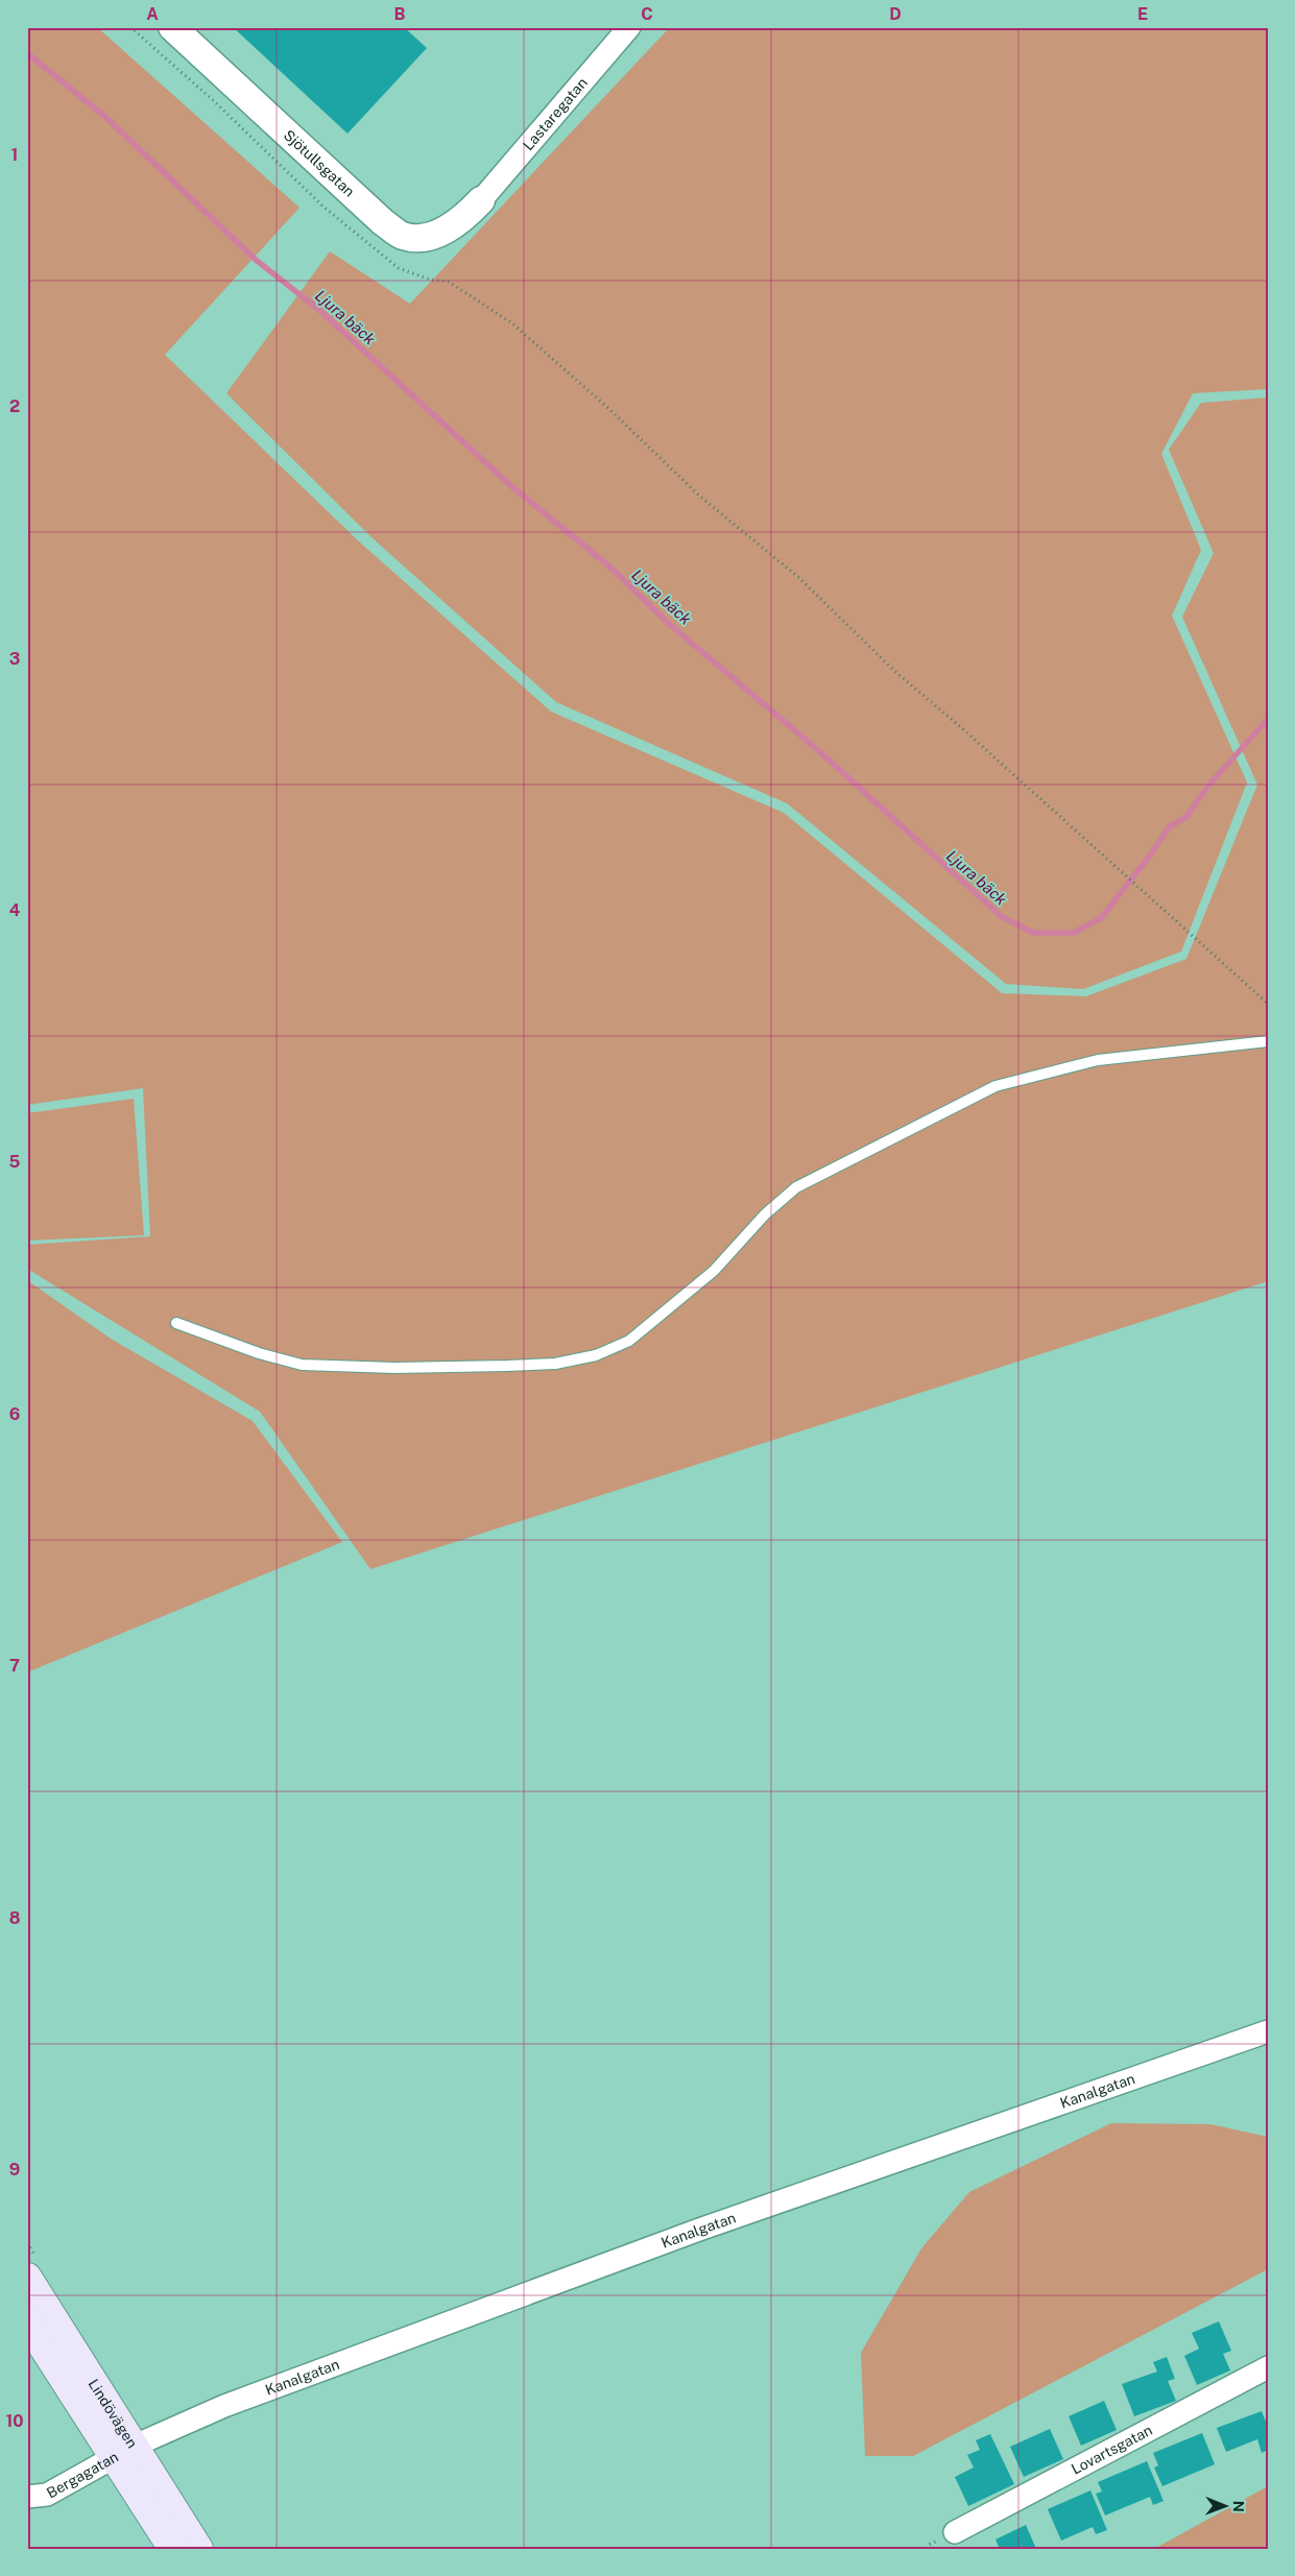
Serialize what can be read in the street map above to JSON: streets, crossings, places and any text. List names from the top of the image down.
{
  "streets": {
    "main road": ["Lindövägen"],
    "street": [
      "Lastaregatan",
      "Sjötullsgatan",
      "Kanalgatan",
      "Lovartsgatan",
      "Bergagatan"
    ]
  },
  "crossings": [
    ["Lastaregatan", "Sjötullsgatan"],
    ["Kanalgatan", "Lindövägen"],
    ["Kanalgatan", "Bergagatan"],
    ["Lindövägen", "Bergagatan"]
  ],
  "water": ["Ljura bäck"],
  "north": "right",
  "grid": {
    "columns": [
      "A",
      "B",
      "C",
      "D",
      "E"
    ],
    "rows": [
      "1",
      "2",
      "3",
      "4",
      "5",
      "6",
      "7",
      "8",
      "9",
      "10"
    ]
  }
}
